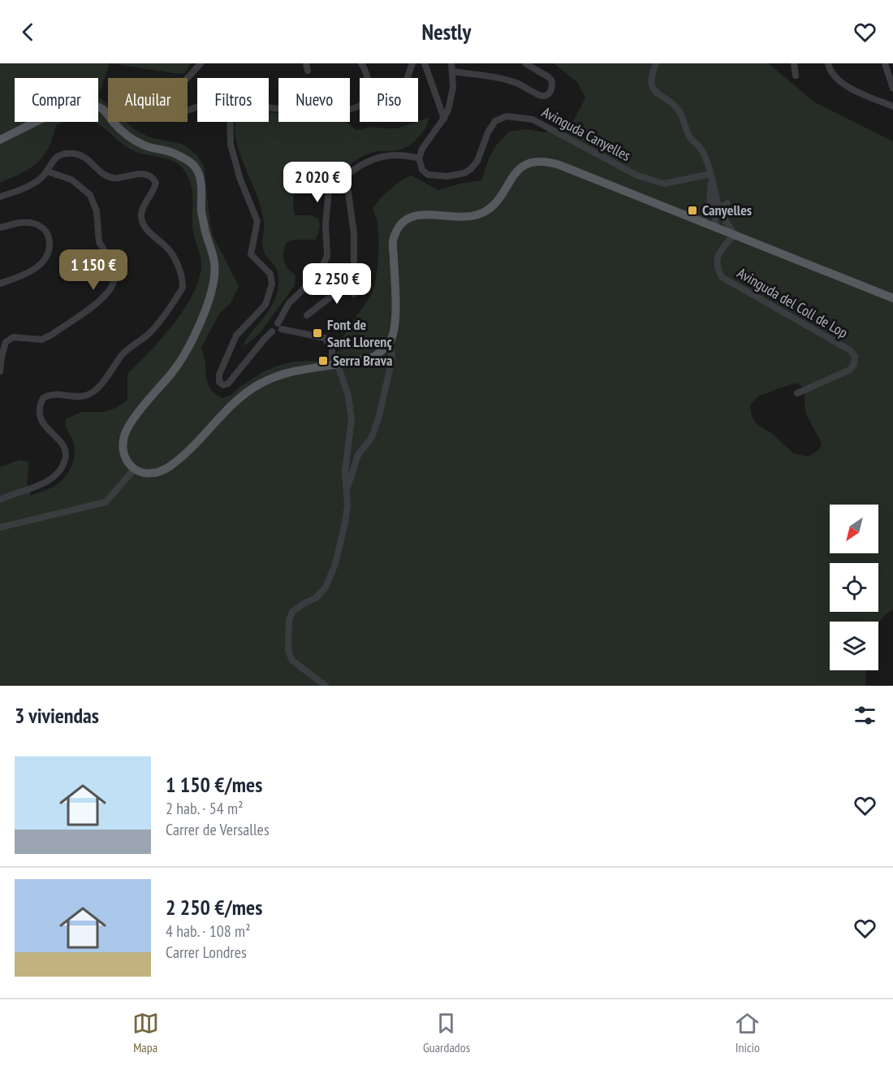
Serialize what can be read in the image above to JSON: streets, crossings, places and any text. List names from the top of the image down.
{
  "streets": {
    "street": ["Avinguda Canyelles", "Avinguda del Coll de Lop"]
  },
  "places": {
    "transit": ["Canyelles", "Font de Sant Llorenç", "Serra Brava"]
  },
  "north": "bottom left",
  "page": {
    "header": "Nestly",
    "chip": [
      "Comprar",
      "Alquilar",
      "Filtros",
      "Nuevo",
      "Piso"
    ],
    "price": ["2 020 €", "1 150 €", "2 250 €"],
    "heading": "3 viviendas",
    "list": [
      {
        "name": "1 150 €/mes",
        "note": "2 hab. · 54 m² · Carrer de Versalles"
      },
      {
        "name": "2 250 €/mes",
        "note": "4 hab. · 108 m² · Carrer Londres"
      }
    ],
    "tabs": ["Mapa", "Guardados", "Inicio"]
  }
}
